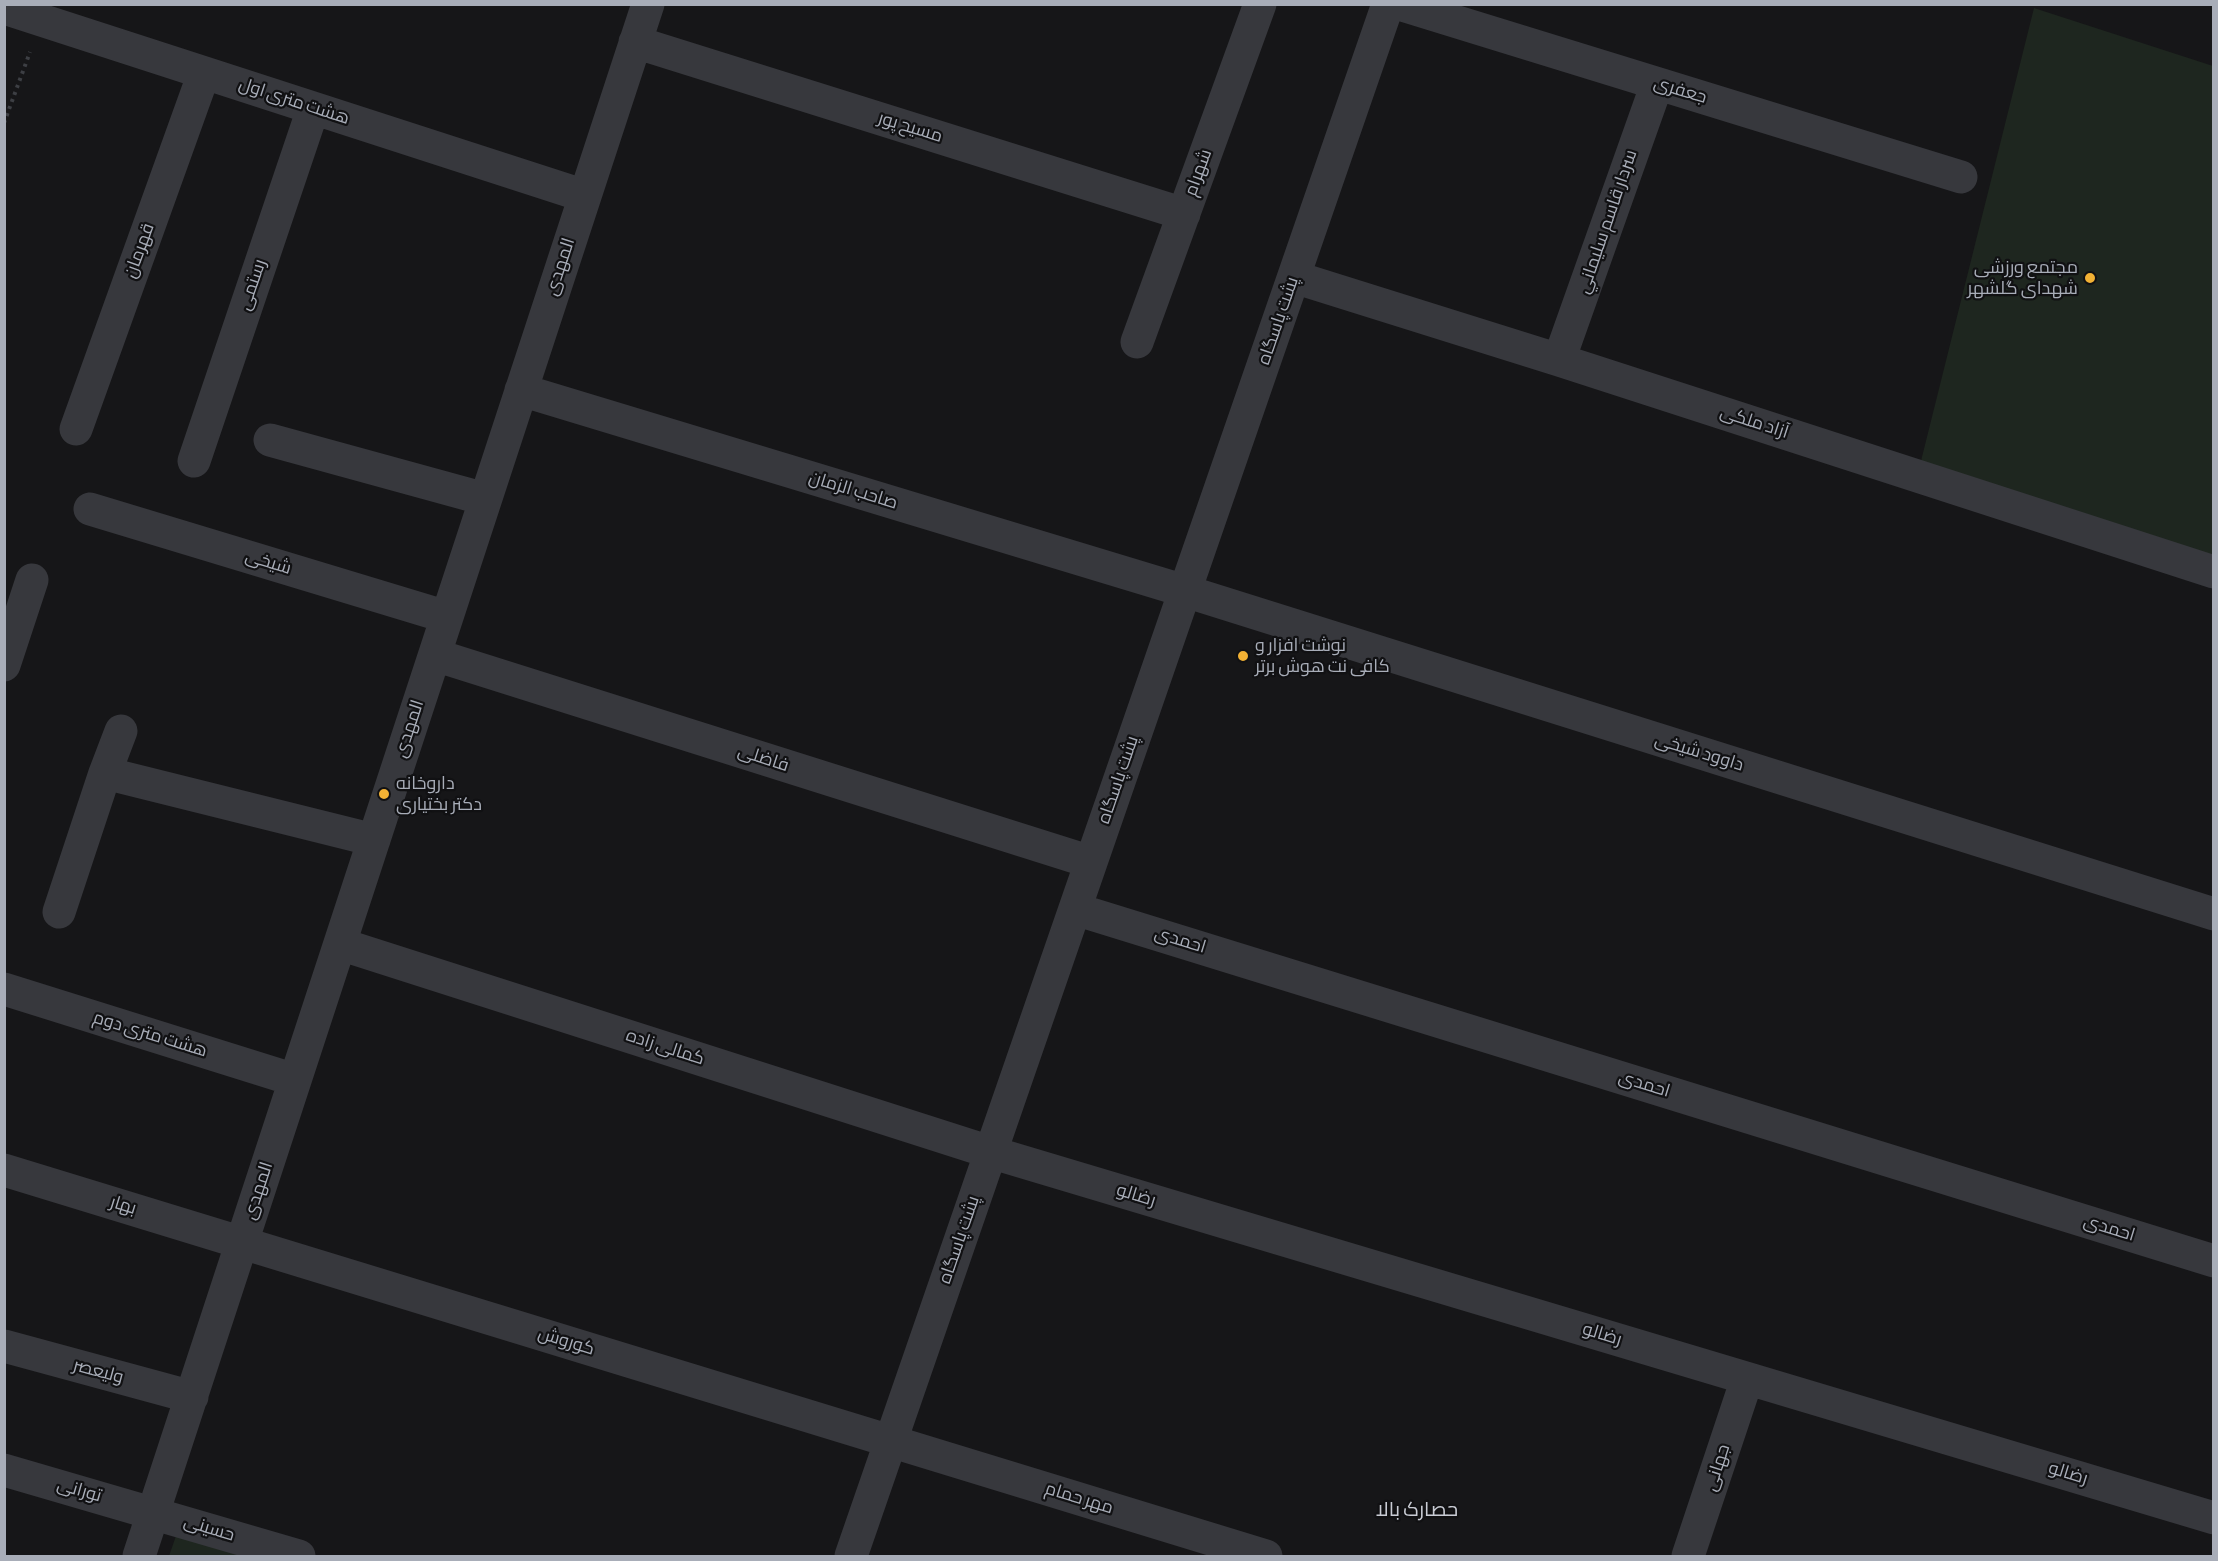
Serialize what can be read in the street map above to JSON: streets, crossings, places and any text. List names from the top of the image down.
{
  "streets": {
    "street": [
      "جعفری",
      "هشت متری اول",
      "مسیح پور",
      "شهرام",
      "سردار قاسم سليماني",
      "قهرمان",
      "المهدی",
      "رستمی",
      "پشت پاسگاه",
      "آزاد ملکی",
      "صاحب الزمان",
      "شیخی",
      "داوود شیخی",
      "فاضلی",
      "احمدی",
      "هشت متری دوم",
      "کمالی زاده",
      "رضالو",
      "بهار",
      "کوروش",
      "ولیعصر",
      "جهانی",
      "تورانی",
      "مهر حمام",
      "حسینی"
    ]
  },
  "crossings": [
    ["جعفری", "سردار قاسم سليماني"],
    ["هشت متری اول", "قهرمان"],
    ["هشت متری اول", "المهدی"],
    ["هشت متری اول", "رستمی"],
    ["مسیح پور", "شهرام"],
    ["مسیح پور", "المهدی"],
    ["سردار قاسم سليماني", "آزاد ملکی"],
    ["المهدی", "صاحب الزمان"],
    ["المهدی", "شیخی"],
    ["المهدی", "فاضلی"],
    ["المهدی", "هشت متری دوم"],
    ["المهدی", "کمالی زاده"],
    ["المهدی", "بهار"],
    ["المهدی", "کوروش"],
    ["المهدی", "ولیعصر"],
    ["المهدی", "تورانی"],
    ["المهدی", "حسینی"],
    ["پشت پاسگاه", "آزاد ملکی"],
    ["پشت پاسگاه", "صاحب الزمان"],
    ["پشت پاسگاه", "داوود شیخی"],
    ["پشت پاسگاه", "فاضلی"],
    ["پشت پاسگاه", "احمدی"],
    ["پشت پاسگاه", "کمالی زاده"],
    ["پشت پاسگاه", "رضالو"],
    ["پشت پاسگاه", "کوروش"],
    ["پشت پاسگاه", "مهر حمام"],
    ["صاحب الزمان", "داوود شیخی"],
    ["کمالی زاده", "رضالو"],
    ["رضالو", "جهانی"],
    ["بهار", "کوروش"],
    ["کوروش", "مهر حمام"],
    ["تورانی", "حسینی"]
  ],
  "districts": ["حصارک بالا"],
  "places": ["مجتمع ورزشی شهدای گلشهر", "نوشت افزار و کافی نت هوش برتر", "داروخانه دکتر بختیاری"]
}
